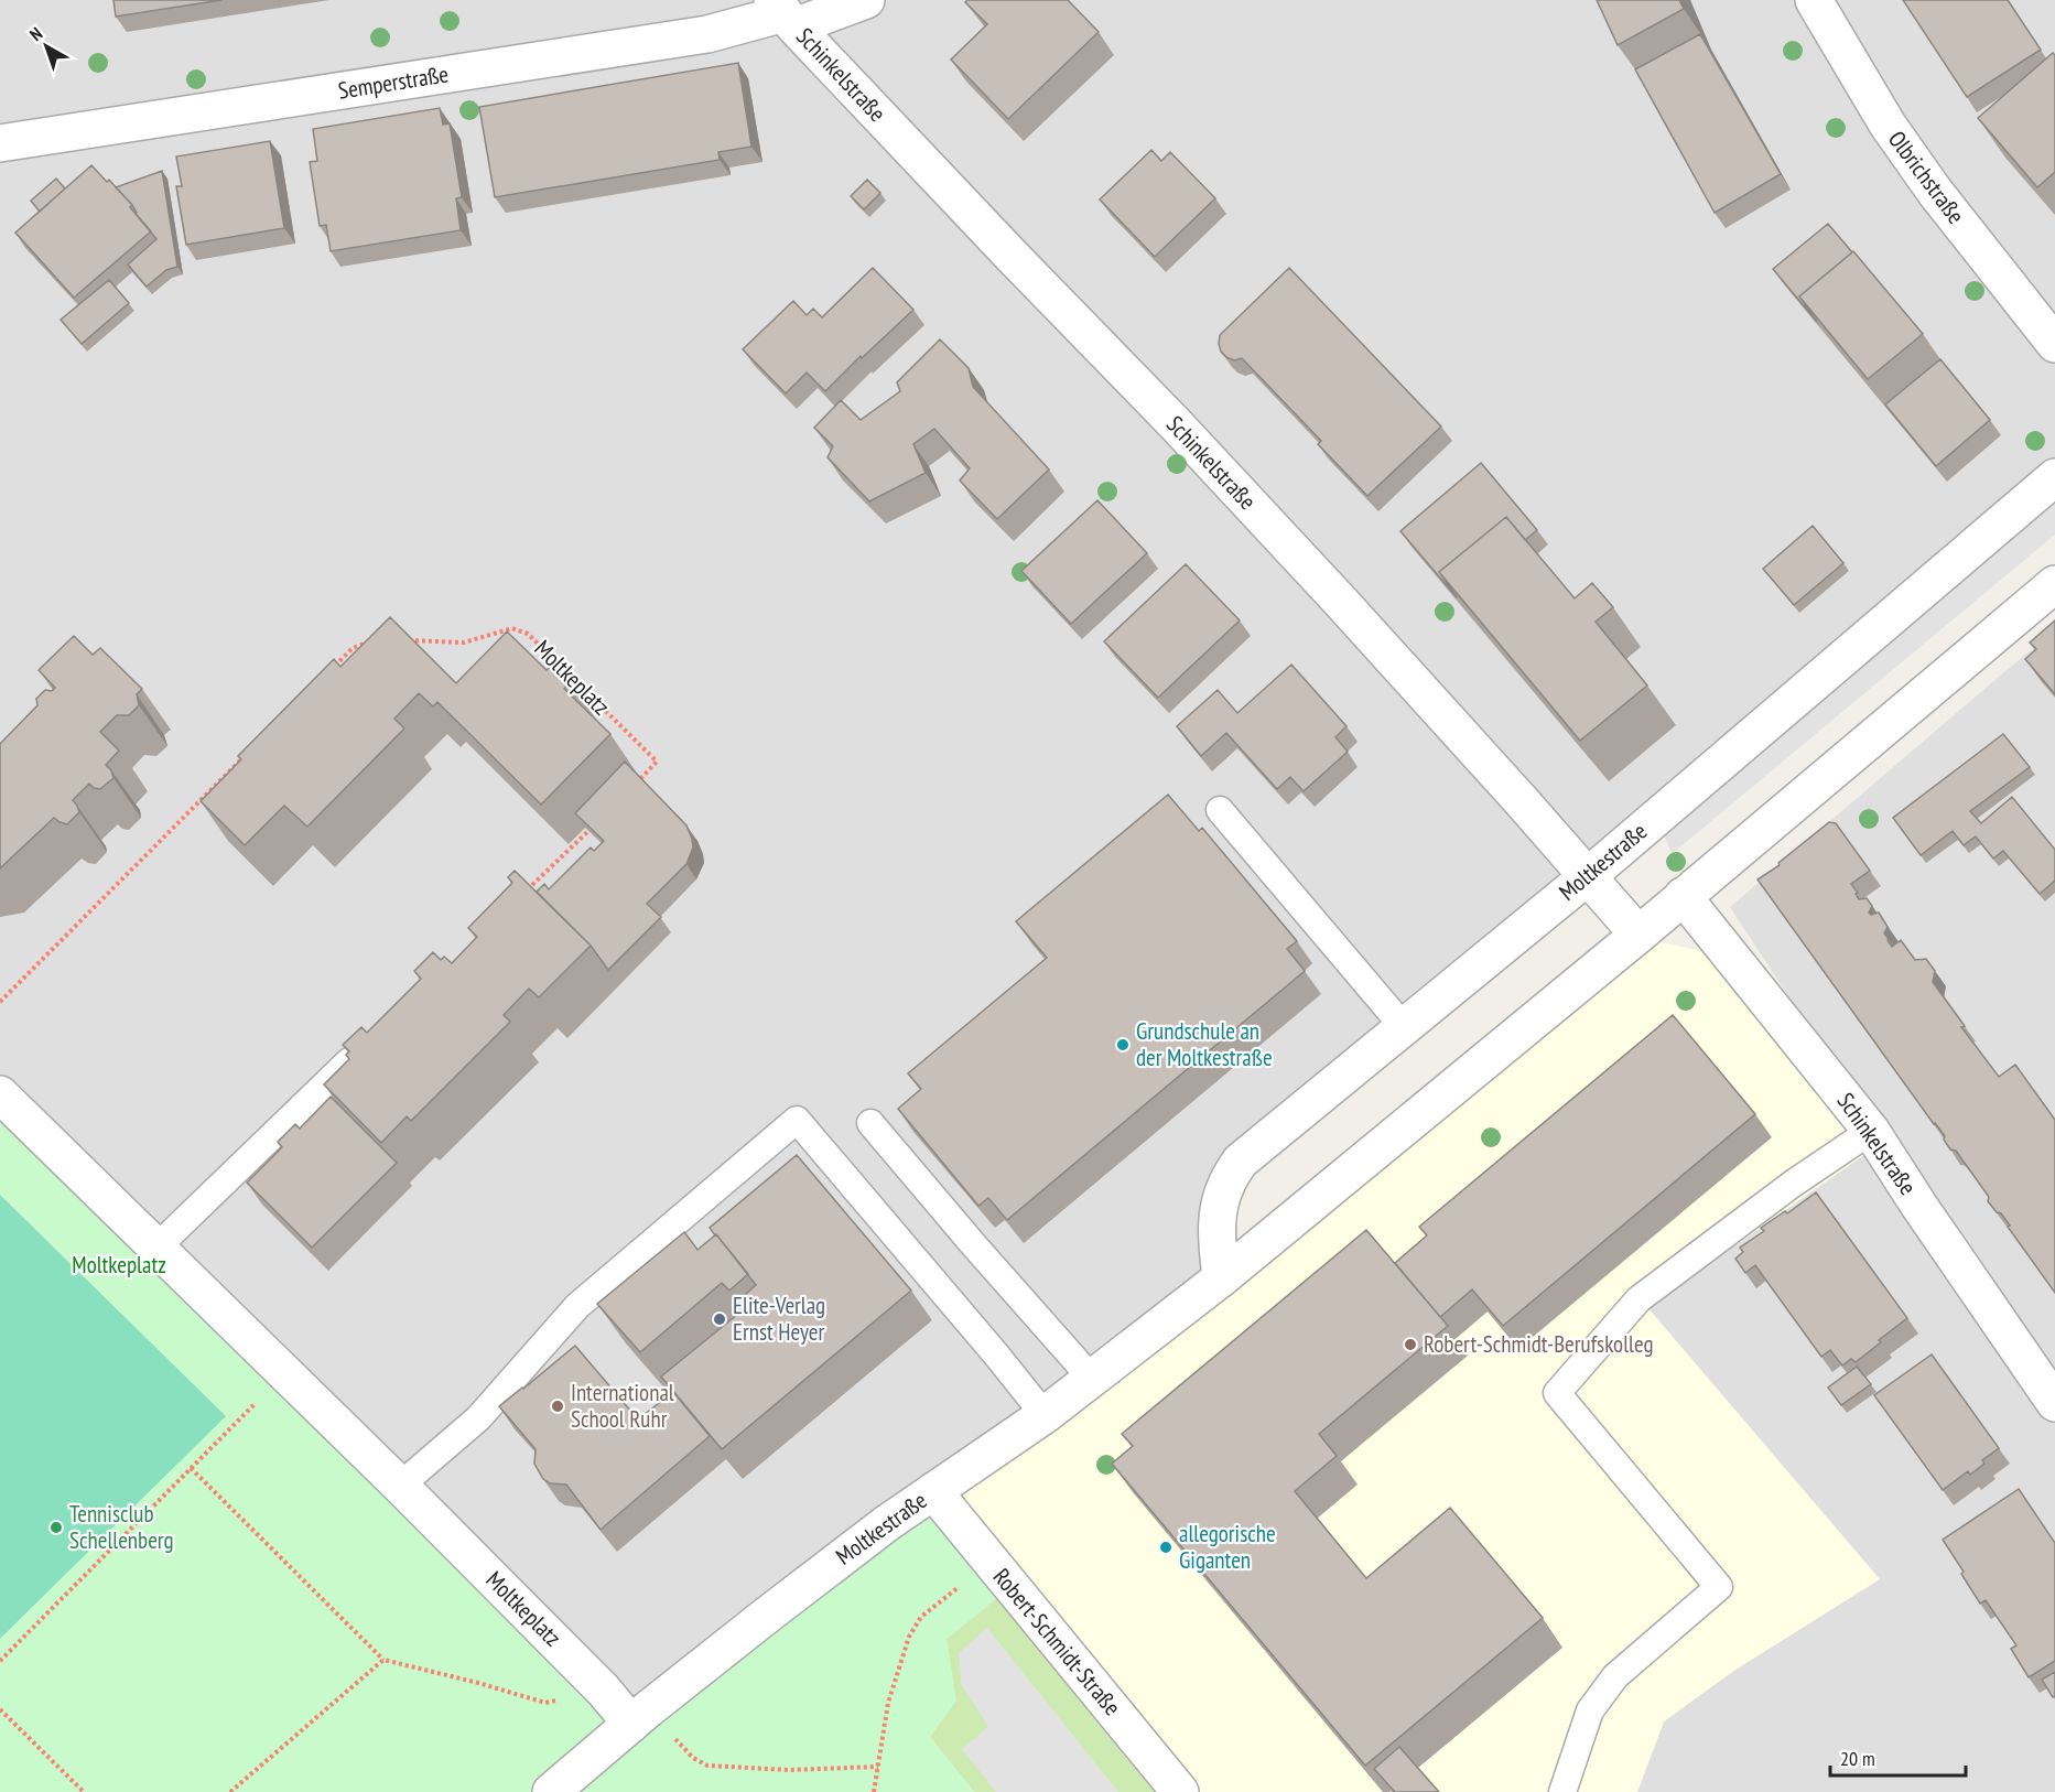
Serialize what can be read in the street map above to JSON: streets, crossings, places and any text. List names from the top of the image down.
{
  "streets": {
    "street": [
      "Schinkelstraße",
      "Semperstraße",
      "Olbrichstraße",
      "Moltkeplatz",
      "Moltkestraße",
      "Robert-Schmidt-Straße"
    ]
  },
  "crossings": [
    ["Schinkelstraße", "Semperstraße"],
    ["Schinkelstraße", "Moltkestraße"],
    ["Moltkeplatz", "Moltkestraße"],
    ["Moltkestraße", "Robert-Schmidt-Straße"]
  ],
  "parks": ["Moltkeplatz"],
  "places": [
    "Grundschule an der Moltkestraße",
    "Elite-Verlag Ernst Heyer",
    "Robert-Schmidt-Berufskolleg",
    "International School Ruhr",
    "Tennisclub Schellenberg",
    "allegorische Giganten"
  ],
  "scale_bar": "20 m",
  "north": "top left"
}
